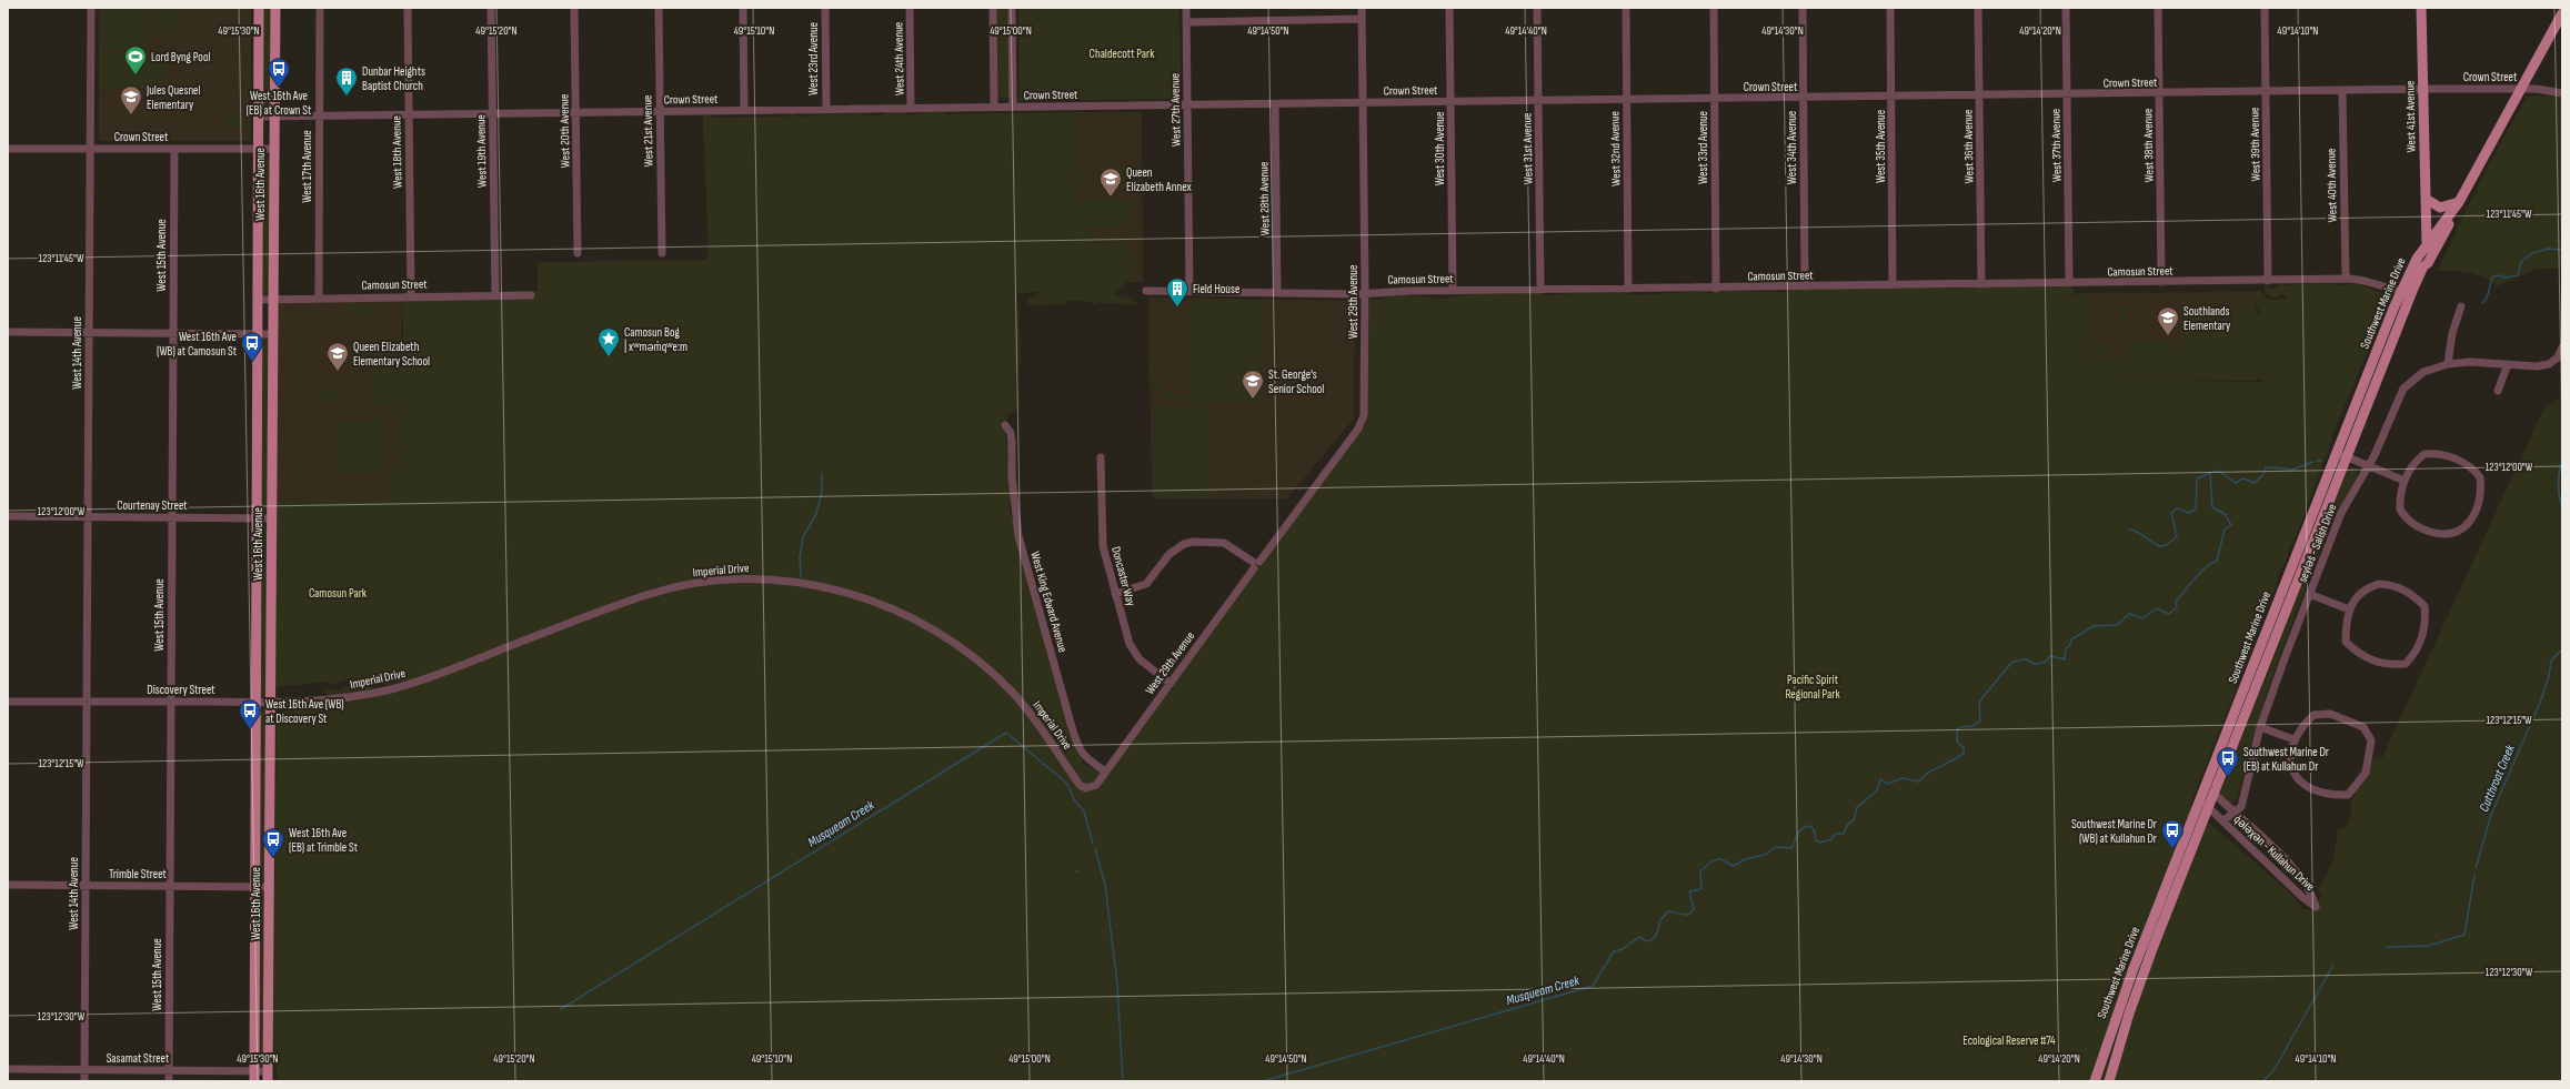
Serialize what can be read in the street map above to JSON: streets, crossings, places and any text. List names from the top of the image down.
{
  "streets": {
    "main road": ["West 41st Avenue", "West 16th Avenue", "Southwest Marine Drive"],
    "street": [
      "West 23rd Avenue",
      "West 24th Avenue",
      "Crown Street",
      "West 27th Avenue",
      "West 20th Avenue",
      "West 21st Avenue",
      "West 39th Avenue",
      "West 37th Avenue",
      "West 38th Avenue",
      "West 35th Avenue",
      "West 36th Avenue",
      "West 33rd Avenue",
      "West 34th Avenue",
      "West 30th Avenue",
      "West 31st Avenue",
      "West 32nd Avenue",
      "West 19th Avenue",
      "West 18th Avenue",
      "West 17th Avenue",
      "West 40th Avenue",
      "West 28th Avenue",
      "West 15th Avenue",
      "Camosun Street",
      "West 29th Avenue",
      "West 14th Avenue",
      "Courtenay Street",
      "seyləš - Salish Drive",
      "Imperial Drive",
      "Doncaster Way",
      "West King Edward Avenue",
      "Discovery Street",
      "q̓ələχən - Kullahun Drive",
      "Trimble Street",
      "Sasamat Street"
    ]
  },
  "crossings": [
    ["West 23rd Avenue", "Crown Street"],
    ["West 24th Avenue", "Crown Street"],
    ["Crown Street", "West 27th Avenue"],
    ["Crown Street", "West 41st Avenue"],
    ["Crown Street", "West 20th Avenue"],
    ["Crown Street", "West 21st Avenue"],
    ["Crown Street", "West 39th Avenue"],
    ["Crown Street", "West 37th Avenue"],
    ["Crown Street", "West 38th Avenue"],
    ["Crown Street", "West 35th Avenue"],
    ["Crown Street", "West 36th Avenue"],
    ["Crown Street", "West 33rd Avenue"],
    ["Crown Street", "West 34th Avenue"],
    ["Crown Street", "West 30th Avenue"],
    ["Crown Street", "West 31st Avenue"],
    ["Crown Street", "West 32nd Avenue"],
    ["Crown Street", "West 19th Avenue"],
    ["Crown Street", "West 18th Avenue"],
    ["Crown Street", "West 17th Avenue"],
    ["Crown Street", "West 16th Avenue"],
    ["Crown Street", "West 40th Avenue"],
    ["Crown Street", "West 28th Avenue"],
    ["Crown Street", "West 15th Avenue"],
    ["Crown Street", "West 29th Avenue"],
    ["Crown Street", "Southwest Marine Drive"],
    ["Crown Street", "West 14th Avenue"],
    ["West 27th Avenue", "Camosun Street"],
    ["West 41st Avenue", "Southwest Marine Drive"],
    ["West 39th Avenue", "Camosun Street"],
    ["West 37th Avenue", "Camosun Street"],
    ["West 38th Avenue", "Camosun Street"],
    ["West 35th Avenue", "Camosun Street"],
    ["West 36th Avenue", "Camosun Street"],
    ["West 33rd Avenue", "Camosun Street"],
    ["West 34th Avenue", "Camosun Street"],
    ["West 30th Avenue", "Camosun Street"],
    ["West 31st Avenue", "Camosun Street"],
    ["West 32nd Avenue", "Camosun Street"],
    ["West 19th Avenue", "Camosun Street"],
    ["West 18th Avenue", "Camosun Street"],
    ["West 17th Avenue", "Camosun Street"],
    ["West 16th Avenue", "Camosun Street"],
    ["West 16th Avenue", "Courtenay Street"],
    ["West 16th Avenue", "Imperial Drive"],
    ["West 16th Avenue", "Discovery Street"],
    ["West 16th Avenue", "Trimble Street"],
    ["West 16th Avenue", "Sasamat Street"],
    ["West 40th Avenue", "Camosun Street"],
    ["West 28th Avenue", "Camosun Street"],
    ["West 15th Avenue", "Courtenay Street"],
    ["West 15th Avenue", "Discovery Street"],
    ["West 15th Avenue", "Trimble Street"],
    ["West 15th Avenue", "Sasamat Street"],
    ["Camosun Street", "West 29th Avenue"],
    ["Camosun Street", "Southwest Marine Drive"],
    ["West 29th Avenue", "Imperial Drive"],
    ["West 29th Avenue", "Doncaster Way"],
    ["West 29th Avenue", "West King Edward Avenue"],
    ["Southwest Marine Drive", "q̓ələχən - Kullahun Drive"],
    ["West 14th Avenue", "Courtenay Street"],
    ["West 14th Avenue", "Discovery Street"],
    ["West 14th Avenue", "Trimble Street"],
    ["West 14th Avenue", "Sasamat Street"],
    ["seyləš - Salish Drive", "q̓ələχən - Kullahun Drive"],
    ["Imperial Drive", "West King Edward Avenue"],
    ["Imperial Drive", "Discovery Street"]
  ],
  "water": ["Cutthroat Creek", "Musqueam Creek"],
  "parks": [
    "Chaldecott Park",
    "Camosun Park",
    "Pacific Spirit Regional Park",
    "Ecological Reserve #74"
  ],
  "places": {
    "sports": ["Lord Byng Pool"],
    "bus stop": [
      "West 16th Ave (EB) at Crown St",
      "West 16th Ave (WB) at Camosun St",
      "West 16th Ave (WB) at Discovery St",
      "Southwest Marine Dr (EB) at Kullahun Dr",
      "Southwest Marine Dr (WB) at Kullahun Dr",
      "West 16th Ave (EB) at Trimble St"
    ],
    "building": ["Dunbar Heights Baptist Church", "Field House"],
    "school or university": [
      "Jules Quesnel Elementary",
      "Queen Elizabeth Annex",
      "Southlands Elementary",
      "Queen Elizabeth Elementary School",
      "St. George's Senior School"
    ],
    "place": ["Camosun Bog | xʷməm̓qʷe:m"]
  },
  "coordinates": [
    "49°15'30\"N",
    "49°15'20\"N",
    "49°15'10\"N",
    "49°15'00\"N",
    "49°14'50\"N",
    "49°14'40\"N",
    "49°14'30\"N",
    "49°14'20\"N",
    "49°14'10\"N",
    "123°11'45\"W",
    "123°12'00\"W",
    "123°12'15\"W",
    "123°12'30\"W"
  ]
}
